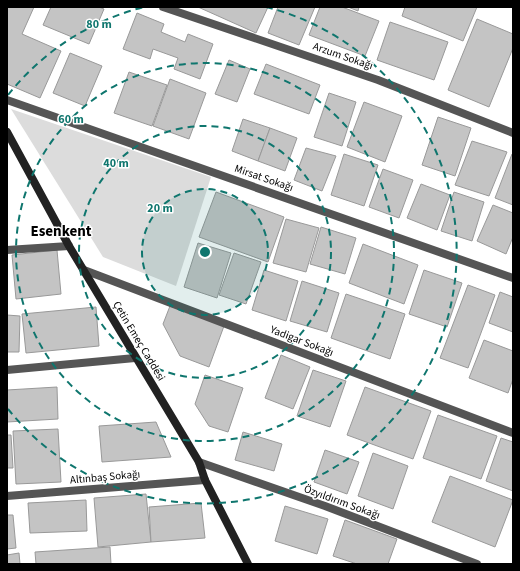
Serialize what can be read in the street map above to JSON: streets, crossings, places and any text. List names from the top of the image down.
{
  "streets": {
    "street": [
      "Arzum Sokağı",
      "Mirsat Sokağı",
      "Çetin Emeç Caddesi",
      "Yadigar Sokağı",
      "Altınbaş Sokağı",
      "Özyıldırım Sokağı"
    ]
  },
  "crossings": [
    ["Çetin Emeç Caddesi", "Yadigar Sokağı"],
    ["Çetin Emeç Caddesi", "Altınbaş Sokağı"],
    ["Çetin Emeç Caddesi", "Özyıldırım Sokağı"]
  ],
  "districts": ["Esenkent"],
  "rings": [
    "80 m",
    "60 m",
    "40 m",
    "20 m"
  ]
}
